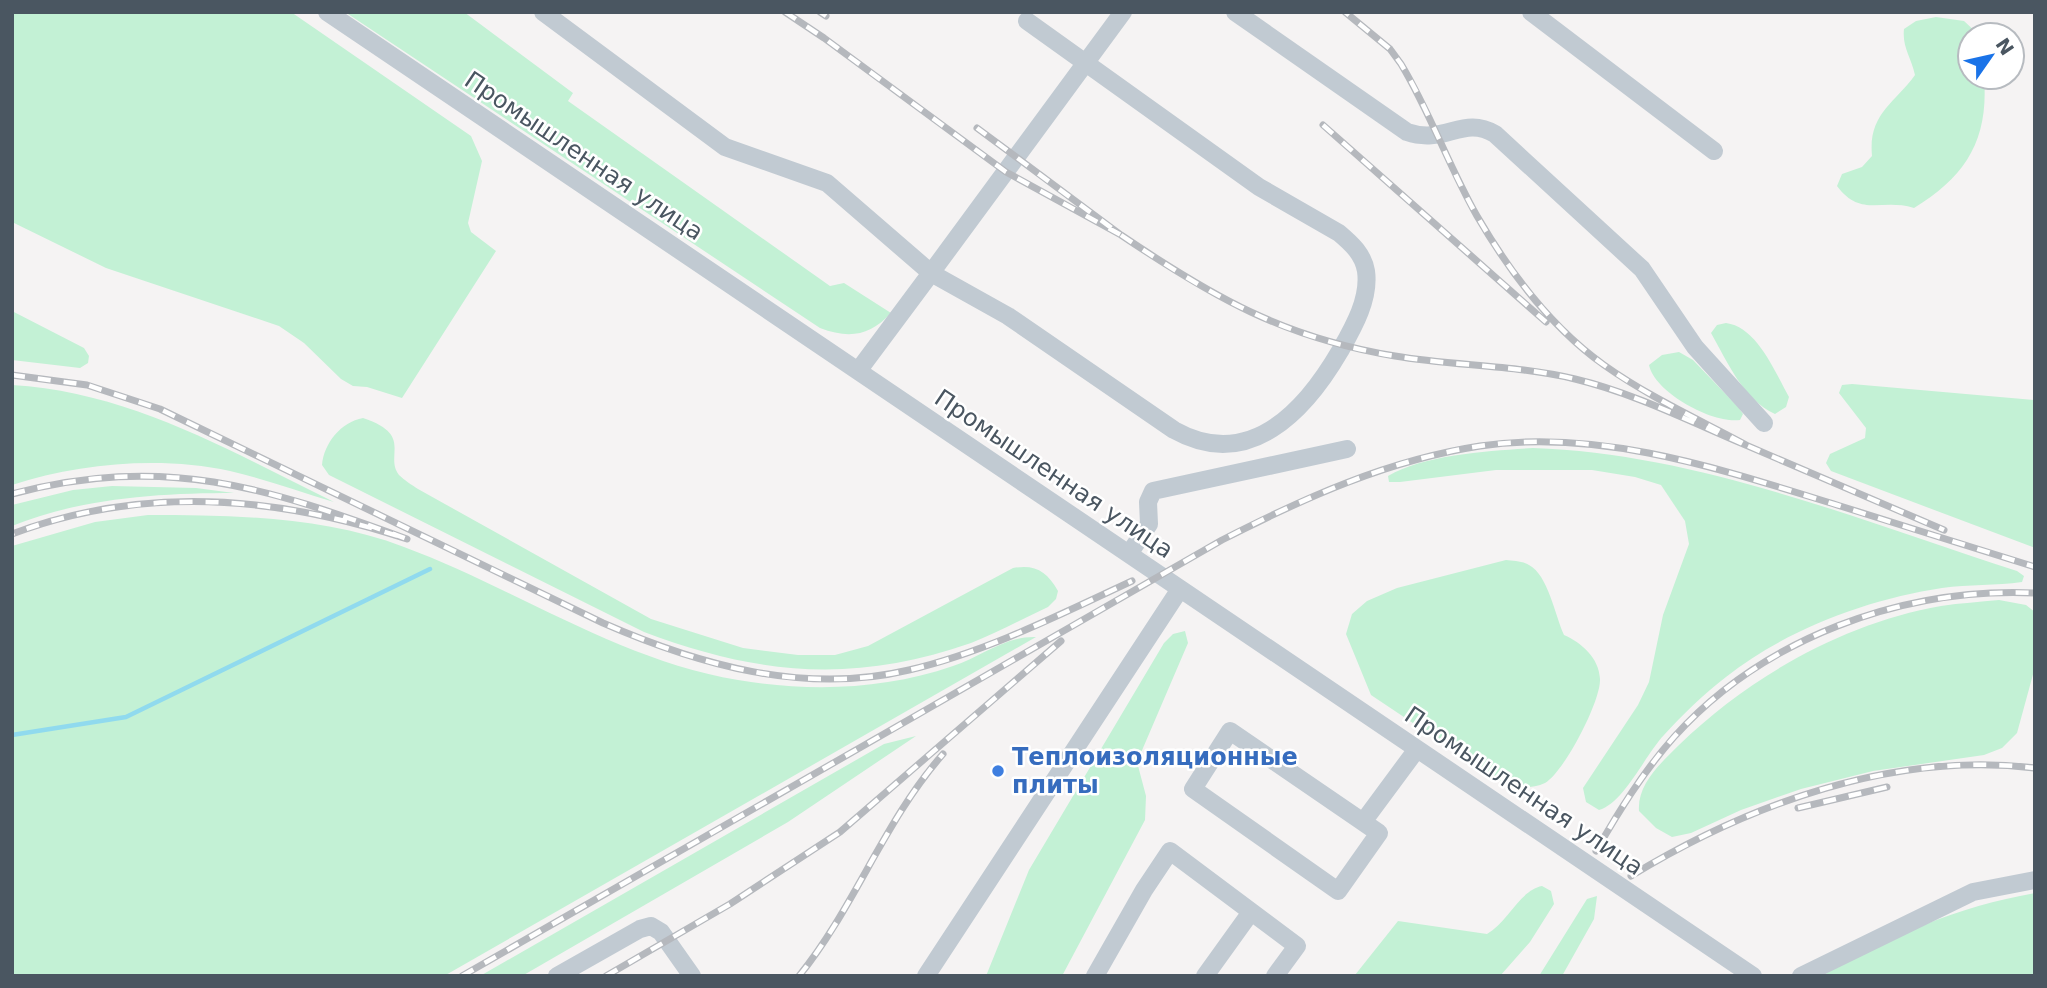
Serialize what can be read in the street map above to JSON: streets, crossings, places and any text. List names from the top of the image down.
{
  "streets": {
    "street": ["Промышленная улица"]
  },
  "places": ["Теплоизоляционные плиты"],
  "north": "top right"
}
